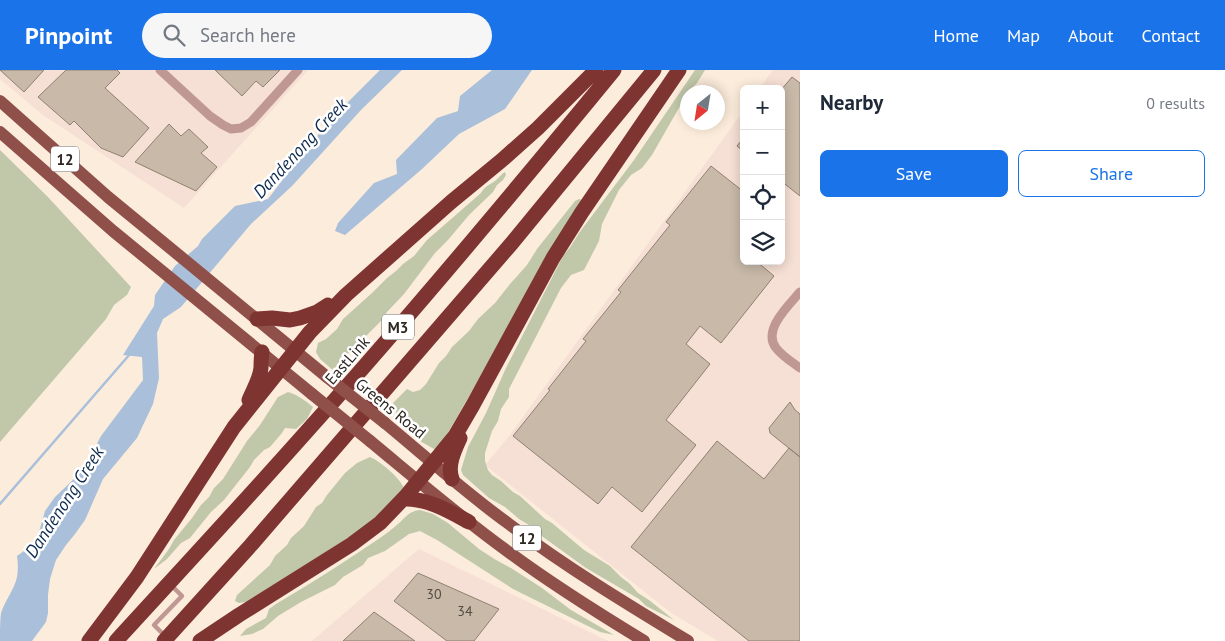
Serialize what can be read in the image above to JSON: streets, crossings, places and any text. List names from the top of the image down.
{
  "streets": {
    "highway": ["M3", "EastLink"],
    "main road": ["12", "Greens Road"]
  },
  "water": ["Dandenong Creek"],
  "house_numbers": ["30", "34"],
  "north": "bottom left",
  "page": {
    "header": "Pinpoint",
    "search": "Search here",
    "nav": [
      "Home",
      "Map",
      "About",
      "Contact"
    ],
    "heading": ["Nearby", "0 results"],
    "map_buttons": ["+", "−"],
    "buttons": ["Save", "Share"]
  }
}
